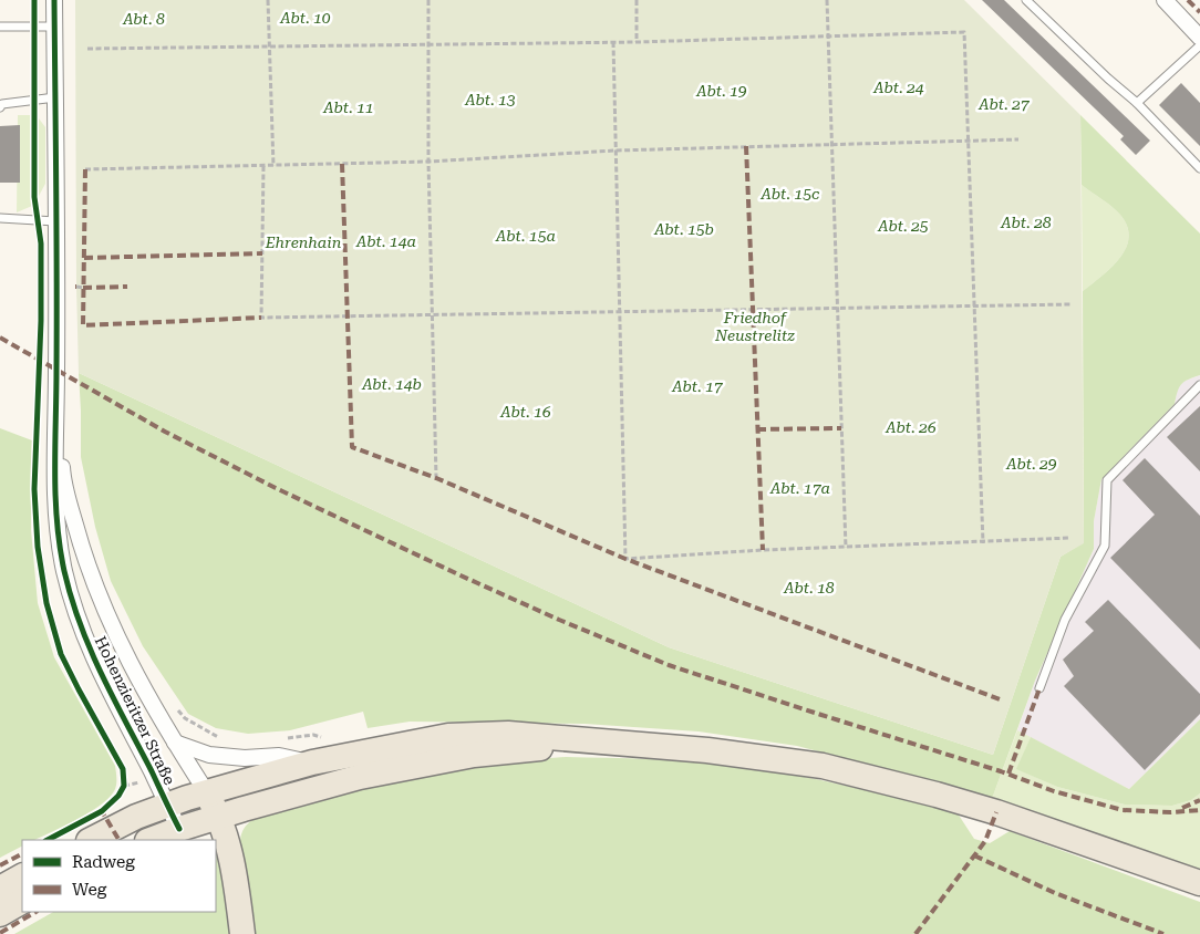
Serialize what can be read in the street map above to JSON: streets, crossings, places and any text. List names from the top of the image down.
{
  "streets": {
    "street": ["Hohenzieritzer Straße"]
  },
  "parks": [
    "Abt. 10",
    "Abt. 8",
    "Abt. 24",
    "Abt. 19",
    "Abt. 13",
    "Abt. 27",
    "Abt. 11",
    "Abt. 15c",
    "Abt. 28",
    "Abt. 25",
    "Abt. 15b",
    "Abt. 15a",
    "Abt. 14a",
    "Ehrenhain",
    "Friedhof Neustrelitz",
    "Abt. 14b",
    "Abt. 17",
    "Abt. 16",
    "Abt. 26",
    "Abt. 29",
    "Abt. 17a",
    "Abt. 18"
  ],
  "legend": ["Radweg", "Weg"]
}
